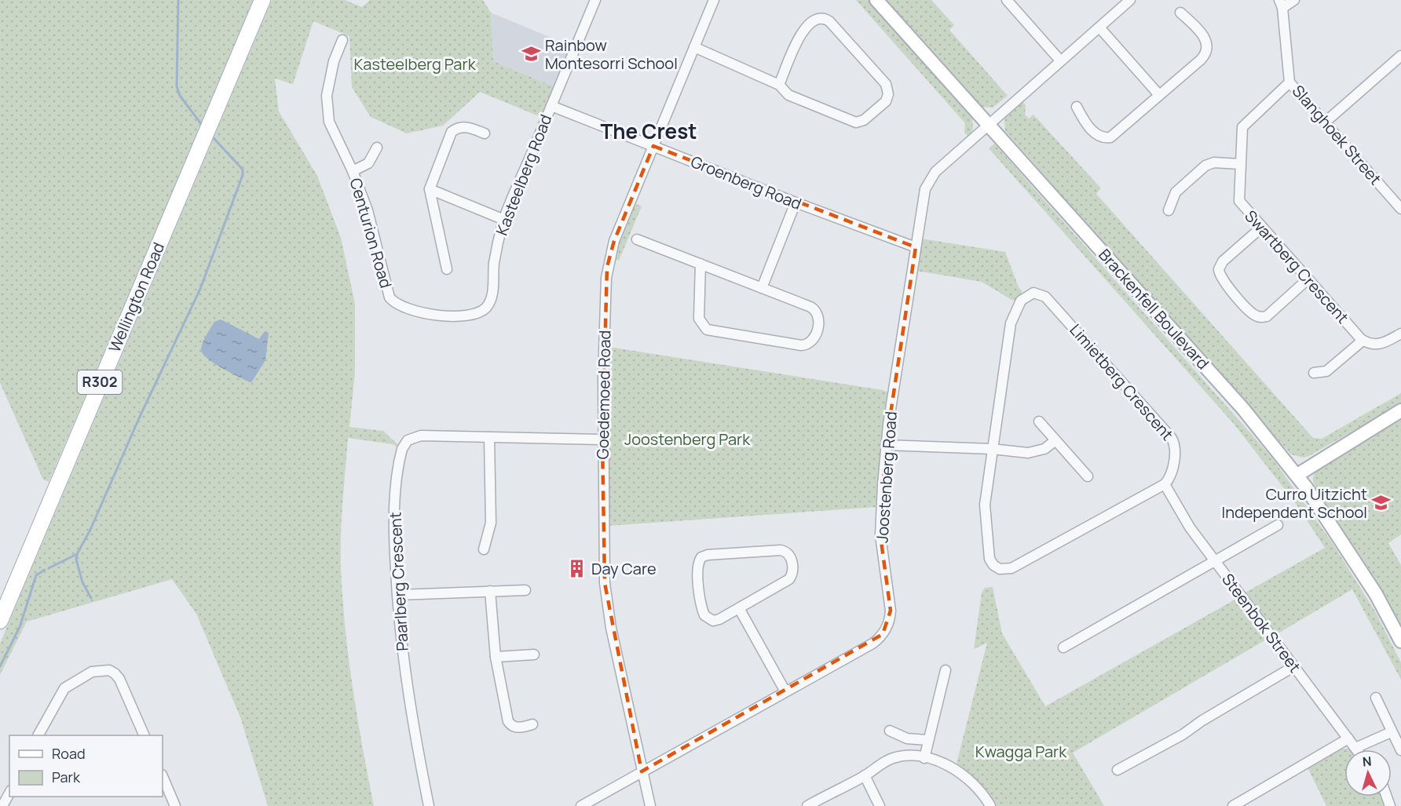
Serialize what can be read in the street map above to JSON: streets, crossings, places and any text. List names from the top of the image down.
{
  "streets": {
    "main road": ["Wellington Road", "R302"],
    "street": [
      "Slanghoek Street",
      "Kasteelberg Road",
      "Groenberg Road",
      "Centurion Road",
      "Swartberg Crescent",
      "Brackenfell Boulevard",
      "Limietberg Crescent",
      "Goedemoed Road",
      "Joostenberg Road",
      "Paarlberg Crescent",
      "Steenbok Street"
    ]
  },
  "crossings": [
    ["Slanghoek Street", "Swartberg Crescent"],
    ["Kasteelberg Road", "Groenberg Road"],
    ["Kasteelberg Road", "Centurion Road"],
    ["Groenberg Road", "Goedemoed Road"],
    ["Groenberg Road", "Joostenberg Road"],
    ["Brackenfell Boulevard", "Joostenberg Road"],
    ["Limietberg Crescent", "Steenbok Street"],
    ["Goedemoed Road", "Joostenberg Road"],
    ["Goedemoed Road", "Paarlberg Crescent"]
  ],
  "districts": ["The Crest"],
  "parks": ["Kasteelberg Park", "Joostenberg Park", "Kwagga Park"],
  "places": {
    "school or university": ["Rainbow Montesorri School", "Curro Uitzicht Independent School"],
    "building": ["Day Care"]
  },
  "legend": ["Road", "Park"],
  "north": "top"
}
